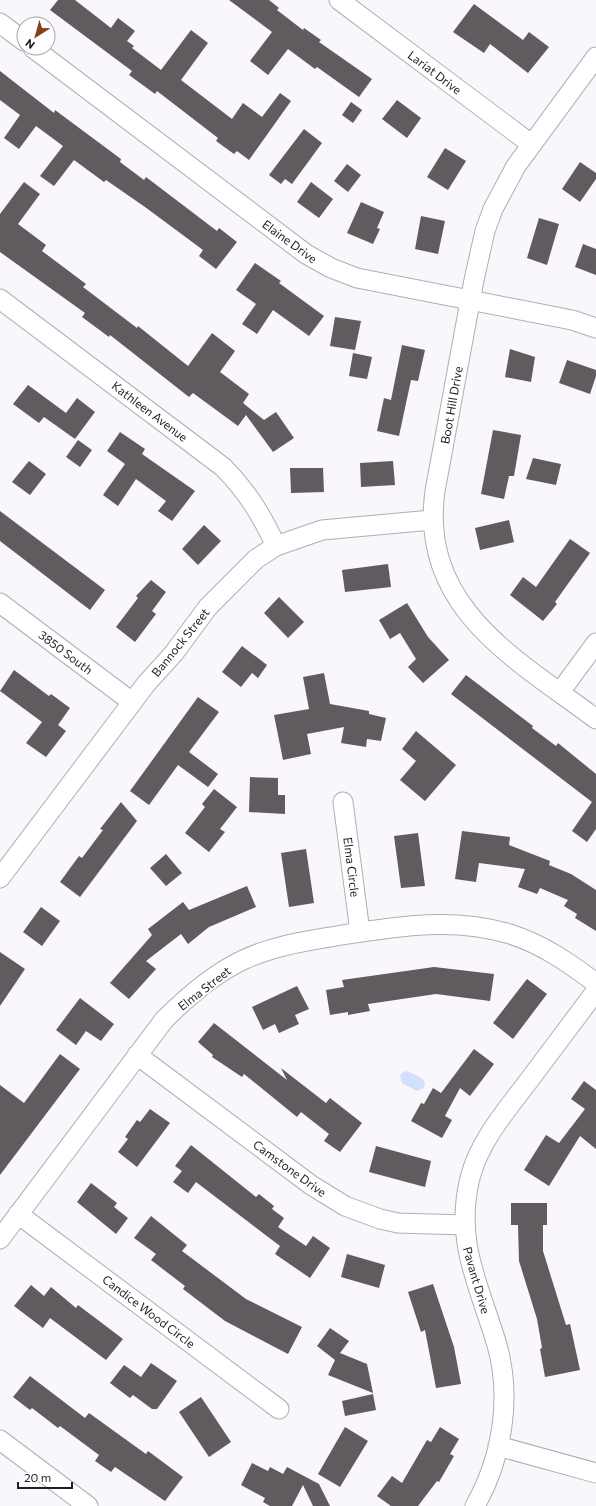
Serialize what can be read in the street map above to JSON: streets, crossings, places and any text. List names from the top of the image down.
{
  "streets": {
    "street": [
      "Lariat Drive",
      "Elaine Drive",
      "Boot Hill Drive",
      "Kathleen Avenue",
      "Bannock Street",
      "3850 South",
      "Elma Circle",
      "Elma Street",
      "Camstone Drive",
      "Pavant Drive",
      "Candice Wood Circle"
    ]
  },
  "crossings": [
    ["Lariat Drive", "Boot Hill Drive"],
    ["Elaine Drive", "Boot Hill Drive"],
    ["Boot Hill Drive", "Bannock Street"],
    ["Kathleen Avenue", "Bannock Street"],
    ["Bannock Street", "3850 South"],
    ["Elma Circle", "Elma Street"],
    ["Elma Street", "Camstone Drive"],
    ["Elma Street", "Candice Wood Circle"],
    ["Camstone Drive", "Pavant Drive"]
  ],
  "scale_bar": "20 m",
  "north": "bottom left"
}
